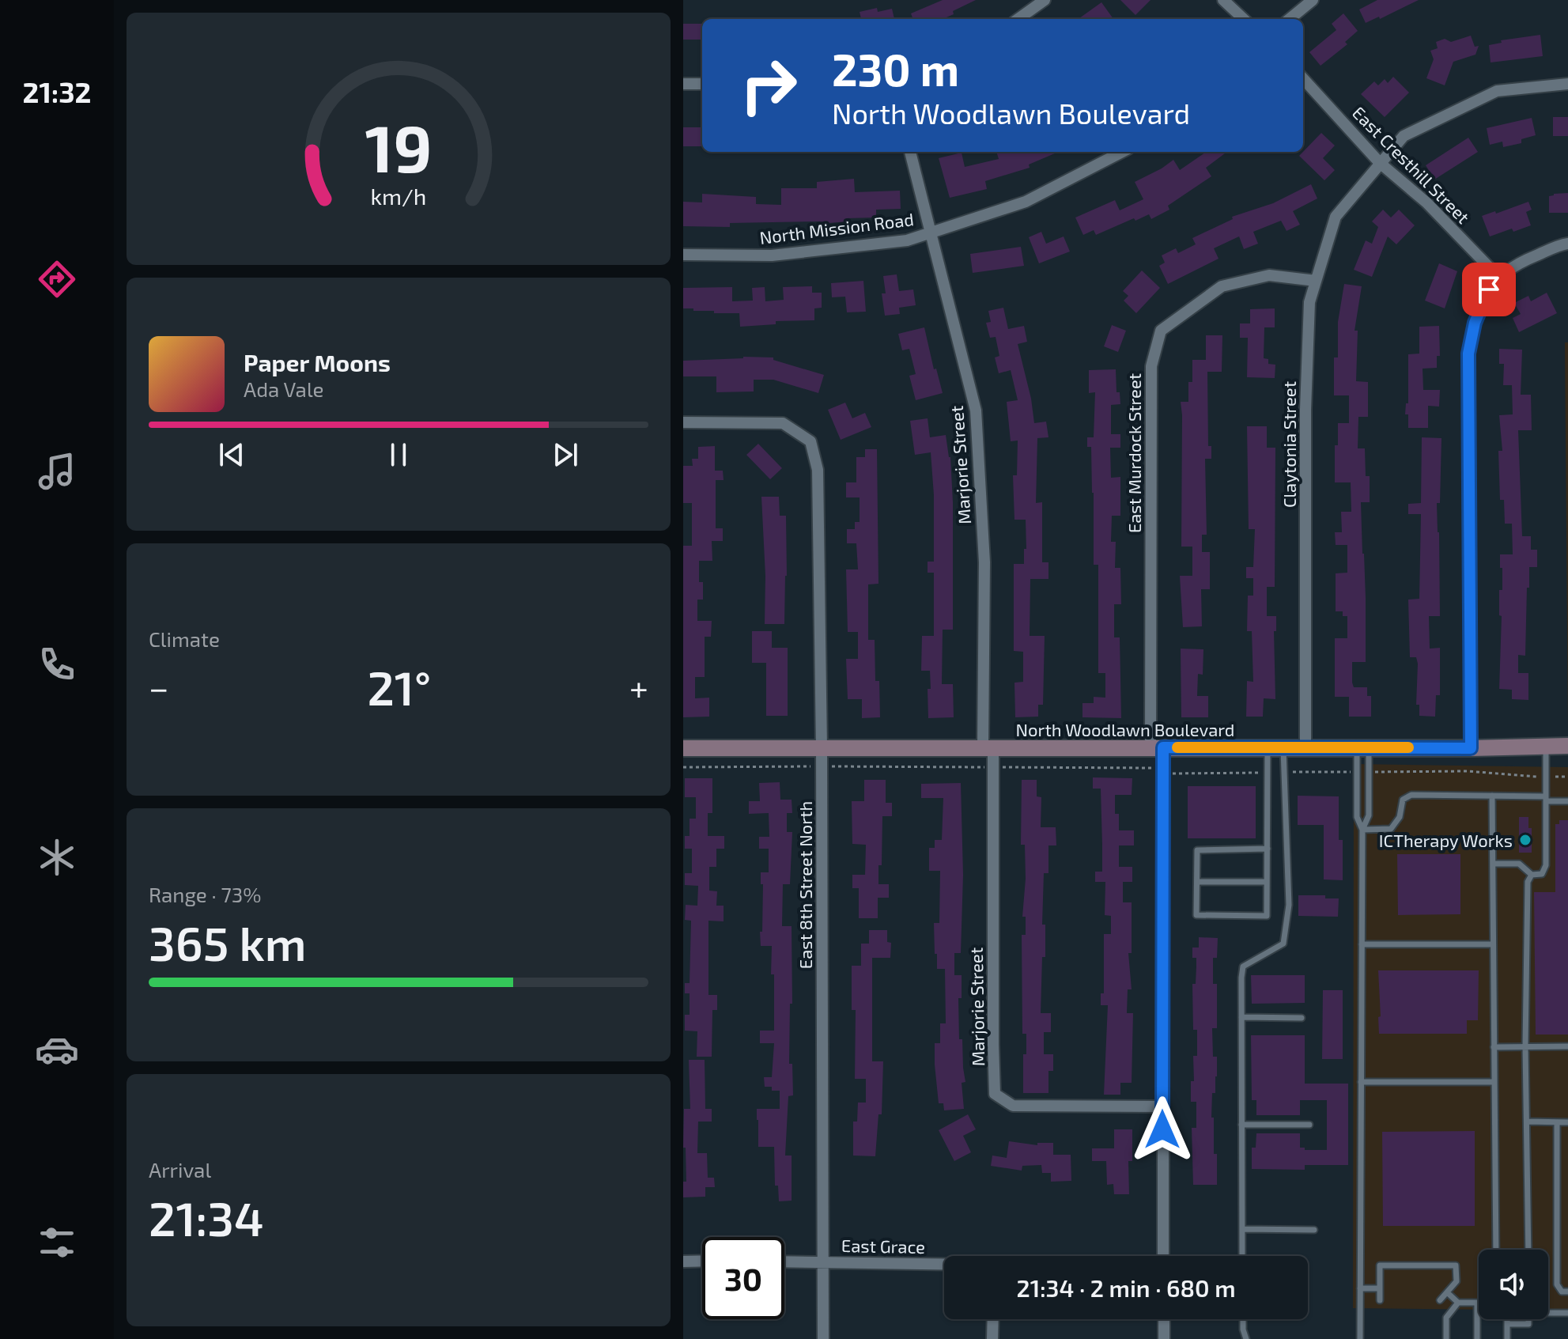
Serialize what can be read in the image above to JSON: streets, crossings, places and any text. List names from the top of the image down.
{
  "streets": {
    "main road": ["North Woodlawn Boulevard"],
    "street": [
      "East Cresthill Street",
      "North Mission Road",
      "Claytonia Street",
      "East Murdock Street",
      "Marjorie Street",
      "East 8th Street North",
      "East Grace"
    ]
  },
  "crossings": [
    ["East Cresthill Street", "Claytonia Street"],
    ["North Mission Road", "Marjorie Street"],
    ["Claytonia Street", "East Murdock Street"],
    ["Claytonia Street", "North Woodlawn Boulevard"],
    ["East Murdock Street", "Marjorie Street"],
    ["East Murdock Street", "North Woodlawn Boulevard"],
    ["Marjorie Street", "North Woodlawn Boulevard"],
    ["North Woodlawn Boulevard", "East 8th Street North"],
    ["East 8th Street North", "East Grace"]
  ],
  "places": ["ICTherapy Works"],
  "page": {
    "tabs": "21:32",
    "turn": ["230 m", "North Woodlawn Boulevard"],
    "song": ["Paper Moons", "Ada Vale"],
    "tile": [
      "Climate",
      ["Range · 73%", "365 km"],
      ["Arrival", "21:34"]
    ],
    "heat": ["−", "21°", "+"],
    "limit": "30",
    "trip": "21:34 · 2 min · 680 m",
    "gauge": ["19", "km/h"]
  }
}
